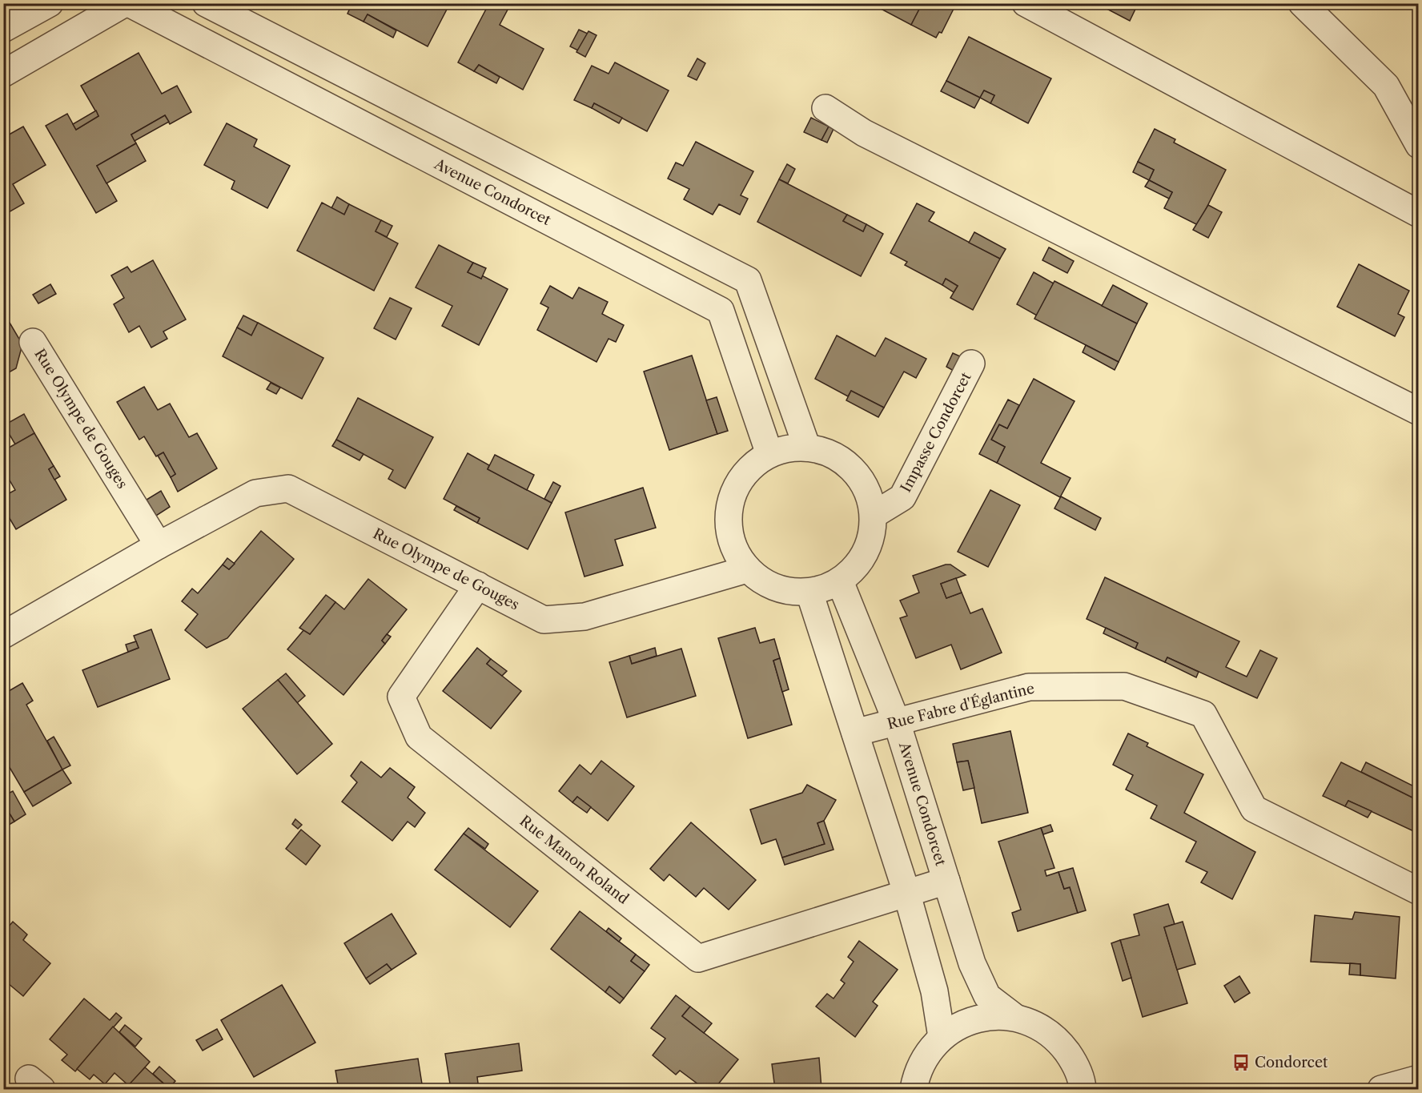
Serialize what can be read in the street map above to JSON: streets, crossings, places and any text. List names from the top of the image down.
{
  "streets": {
    "street": [
      "Avenue Condorcet",
      "Rue Olympe de Gouges",
      "Impasse Condorcet",
      "Rue Fabre d'Églantine",
      "Rue Manon Roland"
    ]
  },
  "crossings": [
    ["Avenue Condorcet", "Rue Olympe de Gouges"],
    ["Avenue Condorcet", "Impasse Condorcet"],
    ["Avenue Condorcet", "Rue Fabre d'Églantine"],
    ["Rue Olympe de Gouges", "Impasse Condorcet"],
    ["Rue Olympe de Gouges", "Rue Manon Roland"]
  ],
  "places": {
    "bus stop": ["Condorcet"]
  }
}
